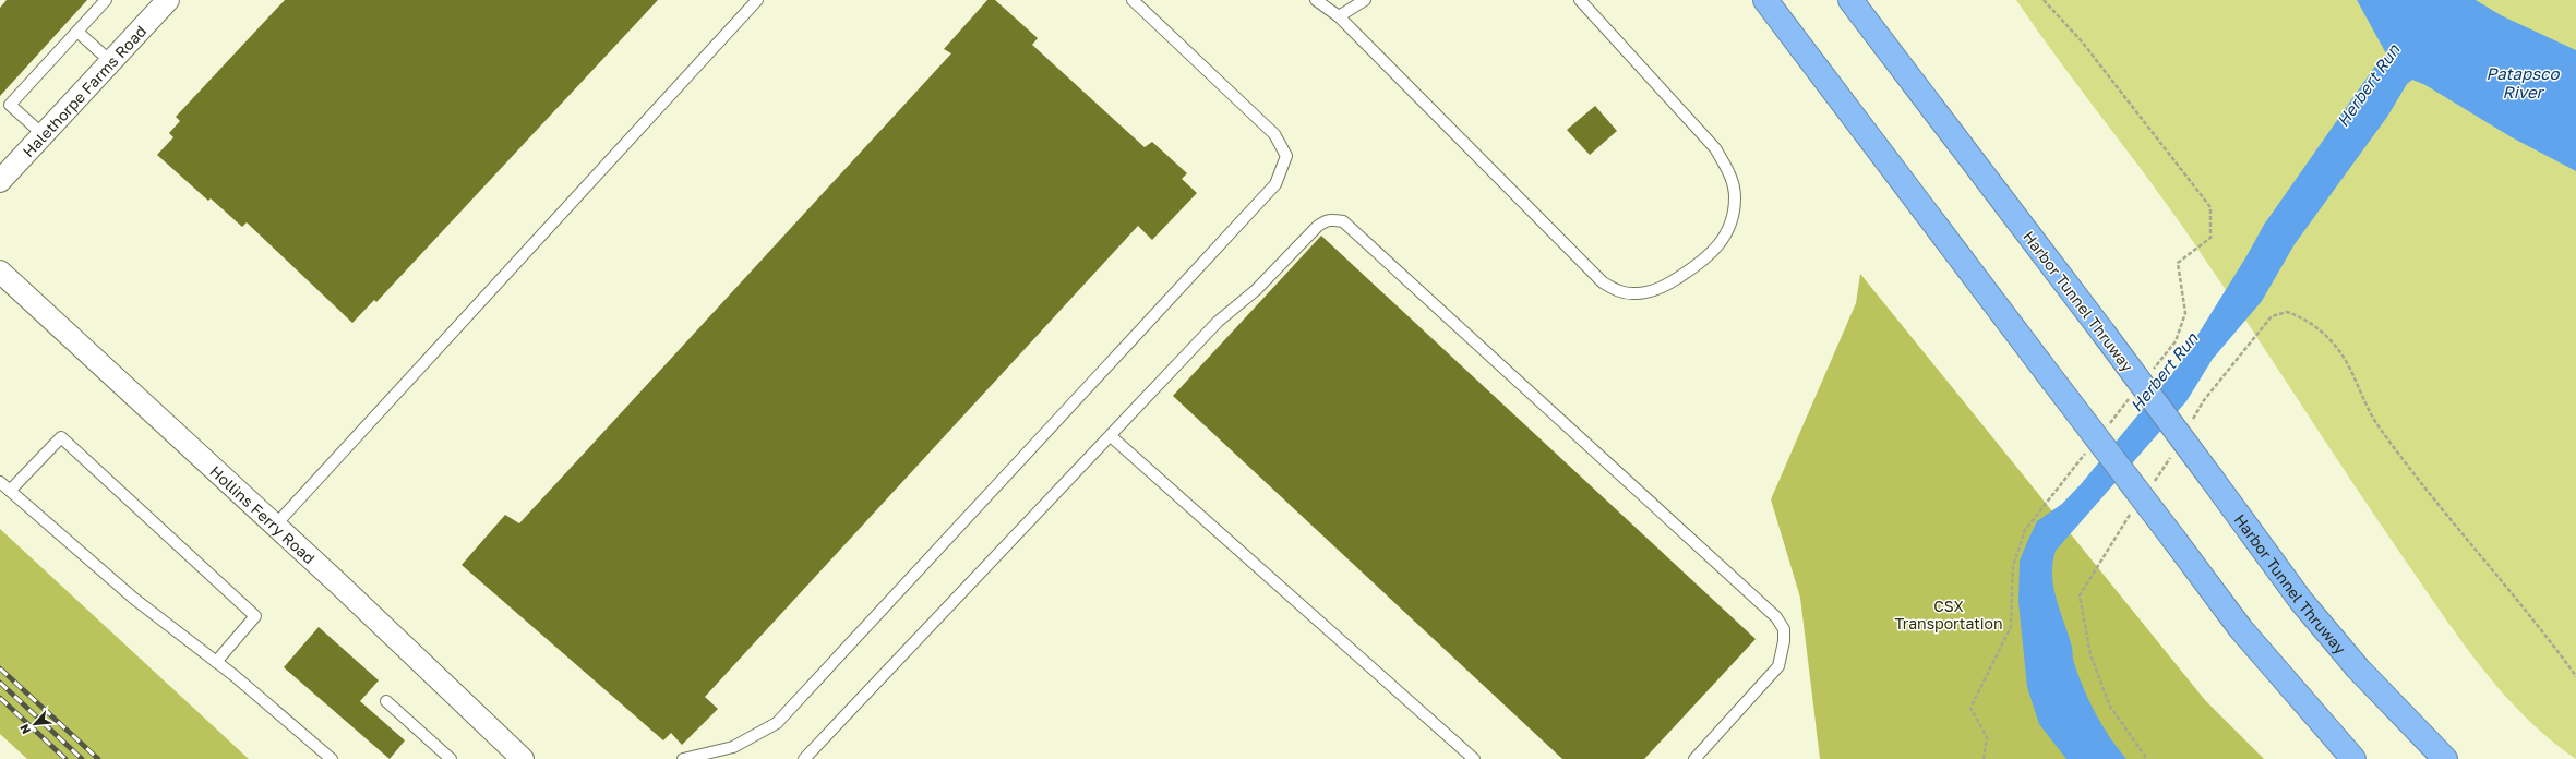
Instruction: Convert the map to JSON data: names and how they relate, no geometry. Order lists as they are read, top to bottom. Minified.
{"streets":{"highway":["Harbor Tunnel Thruway"],"street":["Halethorpe Farms Road","Hollins Ferry Road"]},"water":["Patapsco River","Herbert Run"],"parks":["CSX Transportation"],"north":"bottom left"}
